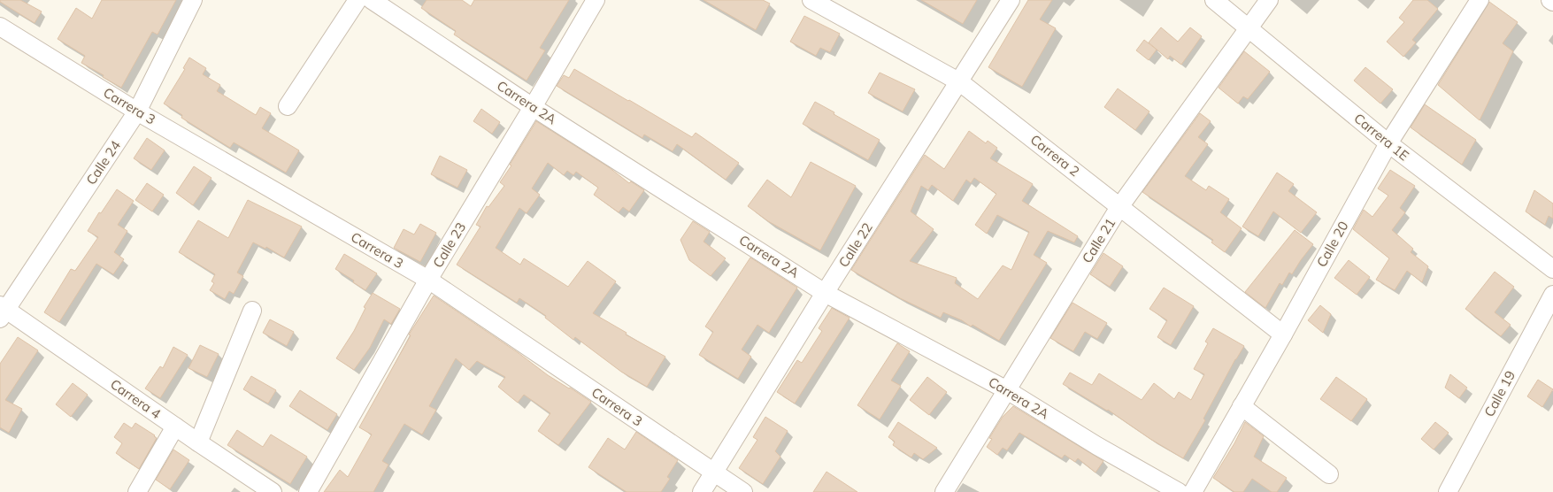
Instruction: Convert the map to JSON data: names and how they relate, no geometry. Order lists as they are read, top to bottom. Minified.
{"streets":{"street":["Carrera 2A","Carrera 3","Carrera 1E","Carrera 2","Calle 24","Calle 21","Calle 20","Calle 23","Calle 22","Calle 19","Carrera 4"]},"crossings":[["Carrera 2A","Calle 21"],["Carrera 2A","Calle 23"],["Carrera 2A","Calle 22"],["Carrera 3","Calle 24"],["Carrera 3","Calle 23"],["Carrera 3","Calle 22"],["Carrera 1E","Calle 21"],["Carrera 1E","Calle 20"],["Carrera 2","Calle 21"],["Carrera 2","Calle 20"],["Carrera 2","Calle 22"],["Calle 24","Carrera 4"]]}
